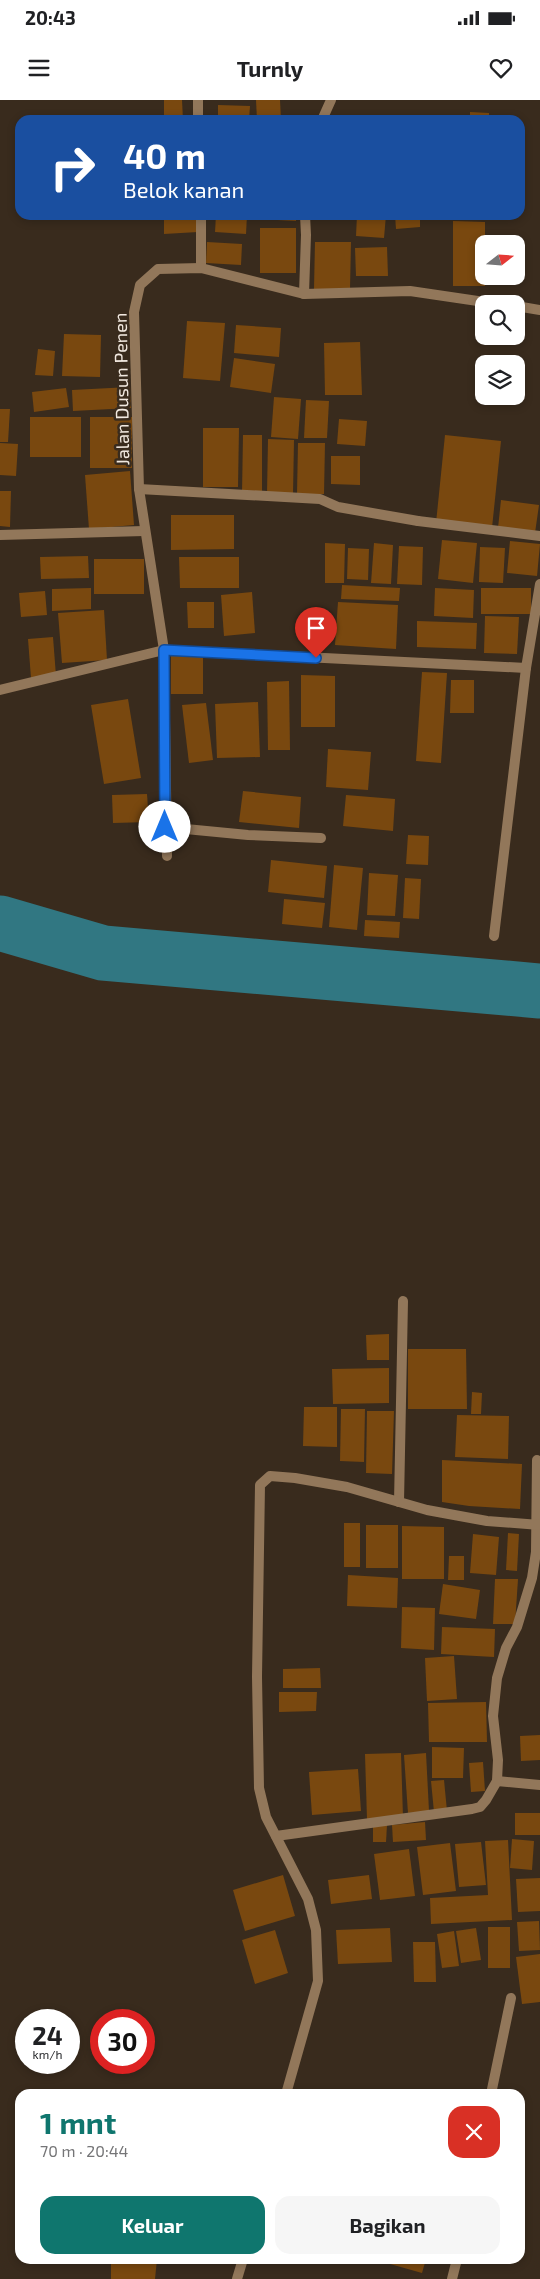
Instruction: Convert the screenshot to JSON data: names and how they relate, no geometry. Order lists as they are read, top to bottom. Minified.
{"streets":{"street":["Jalan Dusun Penen"]},"north":"right","page":{"status":"20:43","header":"Turnly","turn":["40 m","Belok kanan"],"speed":"24 km/h","limit":"30","heading":["1 mnt","70 m · 20:44"],"buttons":["Keluar","Bagikan"]}}
